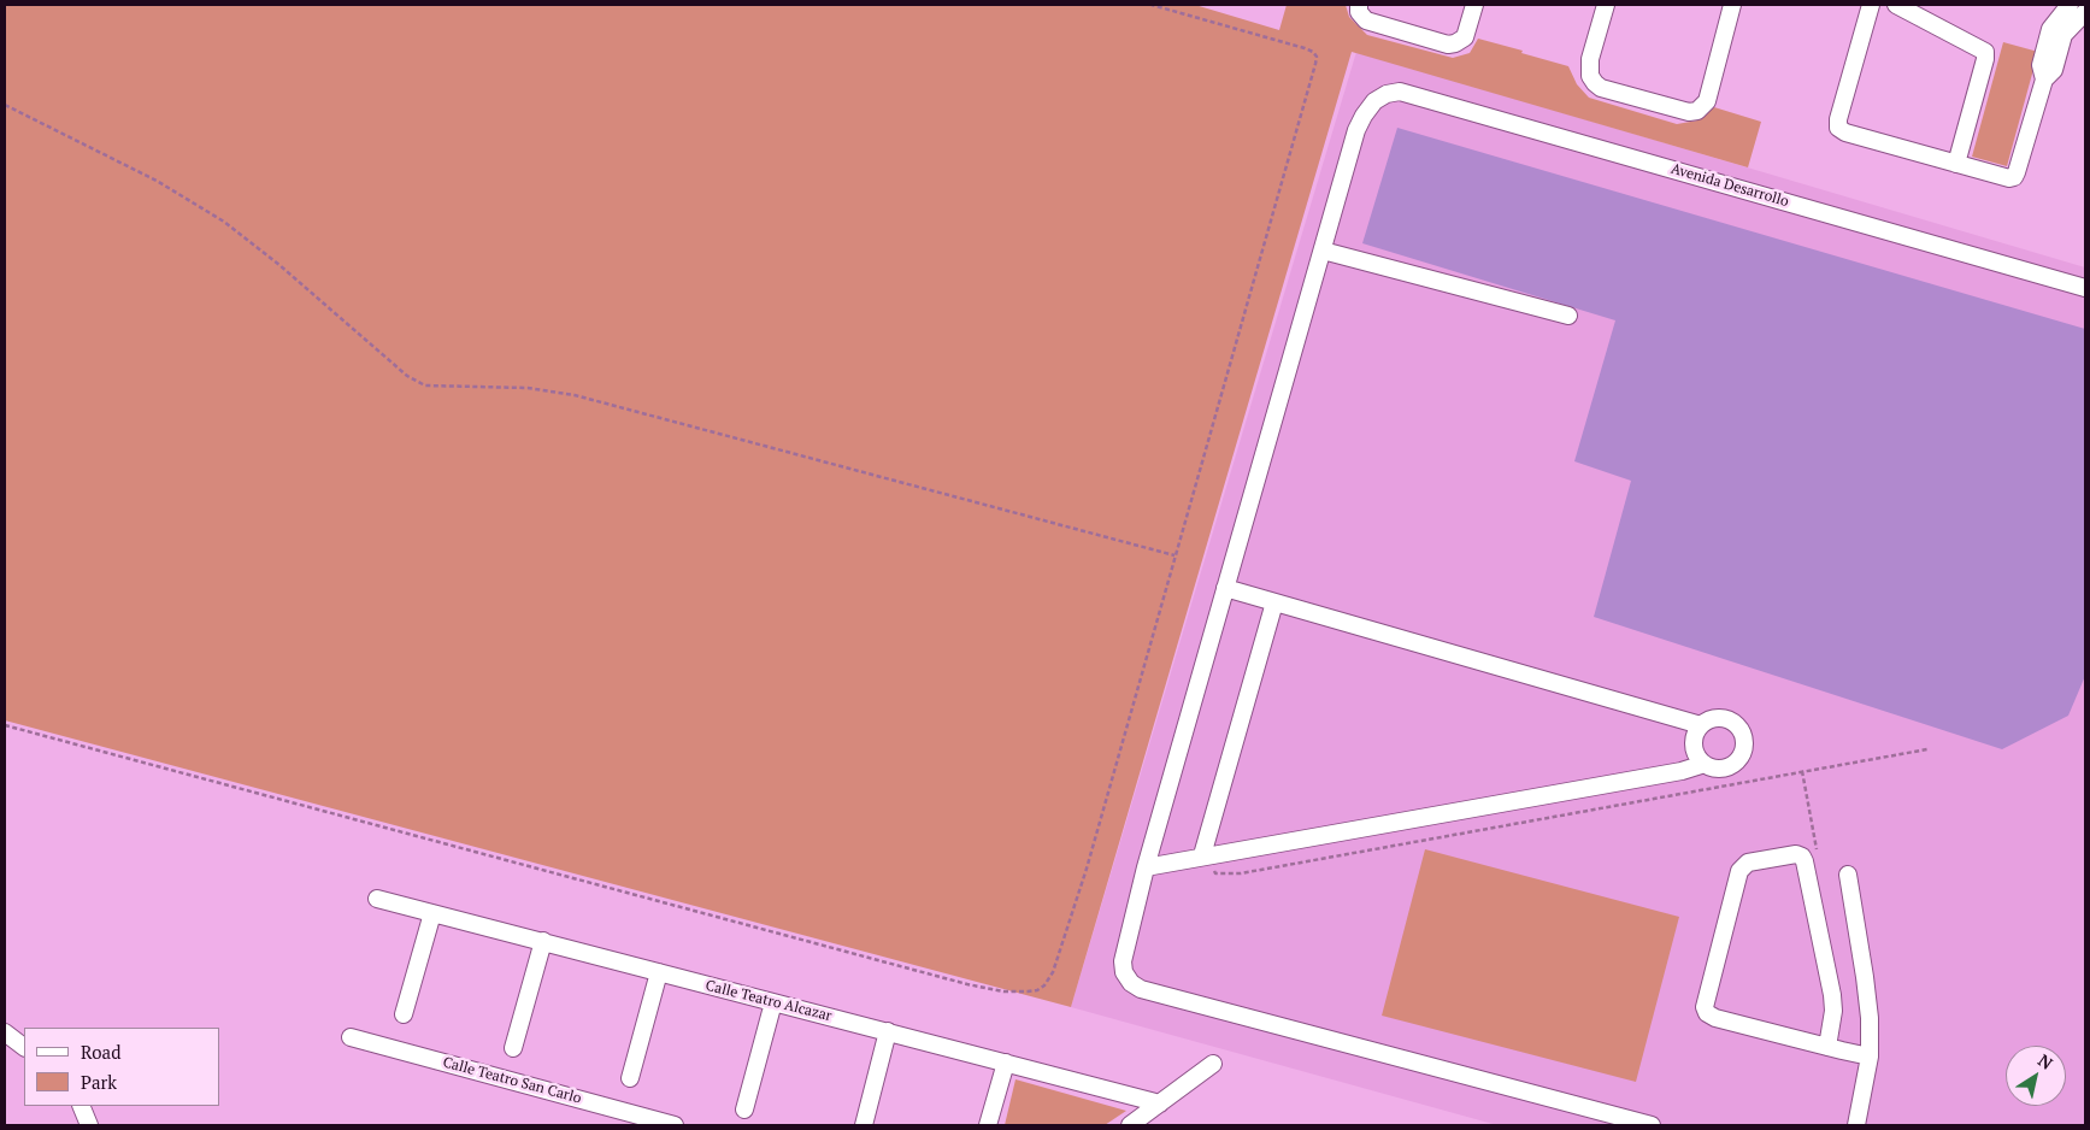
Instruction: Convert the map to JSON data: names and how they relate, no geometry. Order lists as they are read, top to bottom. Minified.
{"streets":{"street":["Avenida Desarrollo","Calle Teatro Alcazar","Calle Teatro San Carlo"]},"legend":["Road","Park"],"north":"top right"}
